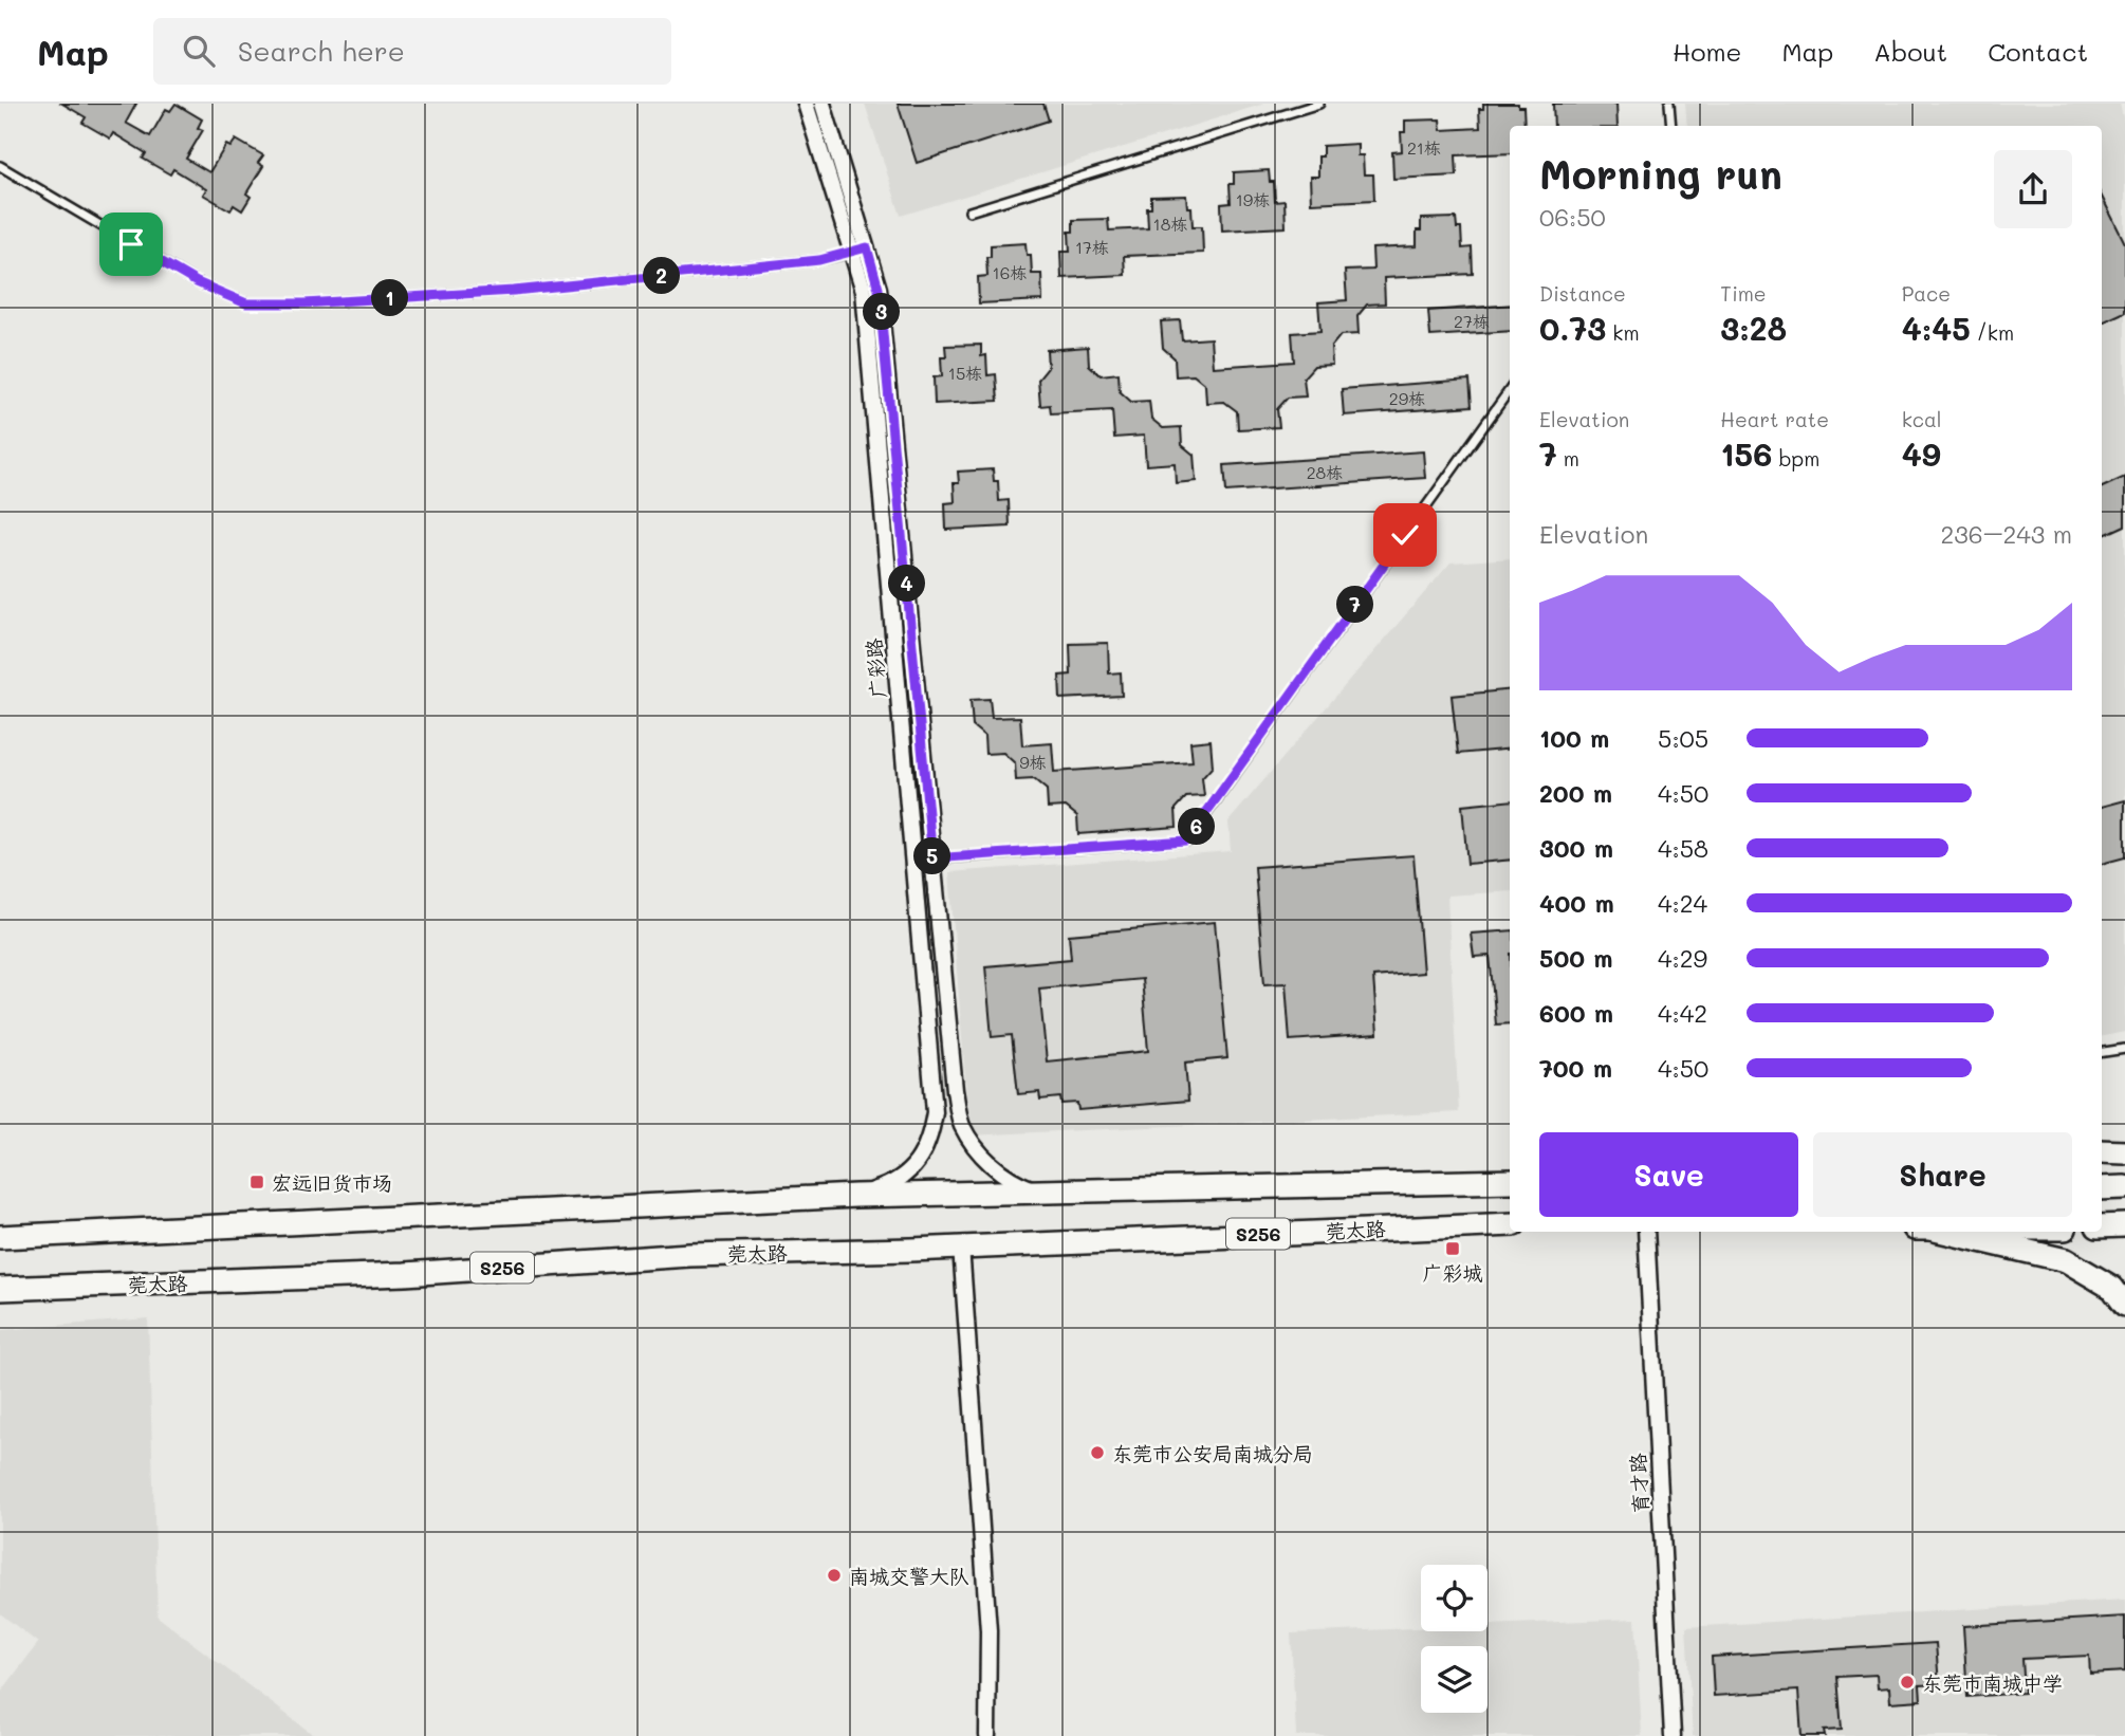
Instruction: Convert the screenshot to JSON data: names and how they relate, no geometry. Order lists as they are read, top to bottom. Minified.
{"streets":{"main road":["莞太路","S256"],"street":["广彩路","育才路"]},"places":{"transit":["宏远旧货市场","广彩城"],"other":["东莞市公安局南城分局","南城交警大队","东莞市南城中学"]},"house_numbers":["21栋","19栋","18栋","17栋","16栋","27栋","15栋","29栋","28栋","9栋"],"page":{"header":"Map","search":"Search here","nav":["Home","Map","About","Contact"],"heading":["Morning run","06:50"],"stats":[["Distance","0.73 km"],["Time","3:28"],["Pace","4:45 /km"],["Elevation","7 m"],["Heart rate","156 bpm"],["kcal","49"]],"pins":["2","1","3","4","7","6","5"],"chart":["Elevation","236–243 m"],"list":[{"name":"100 m","note":"5:05"},{"name":"200 m","note":"4:50"},{"name":"300 m","note":"4:58"},{"name":"400 m","note":"4:24"},{"name":"500 m","note":"4:29"},{"name":"600 m","note":"4:42"},{"name":"700 m","note":"4:50"}],"buttons":["Save","Share"]}}
